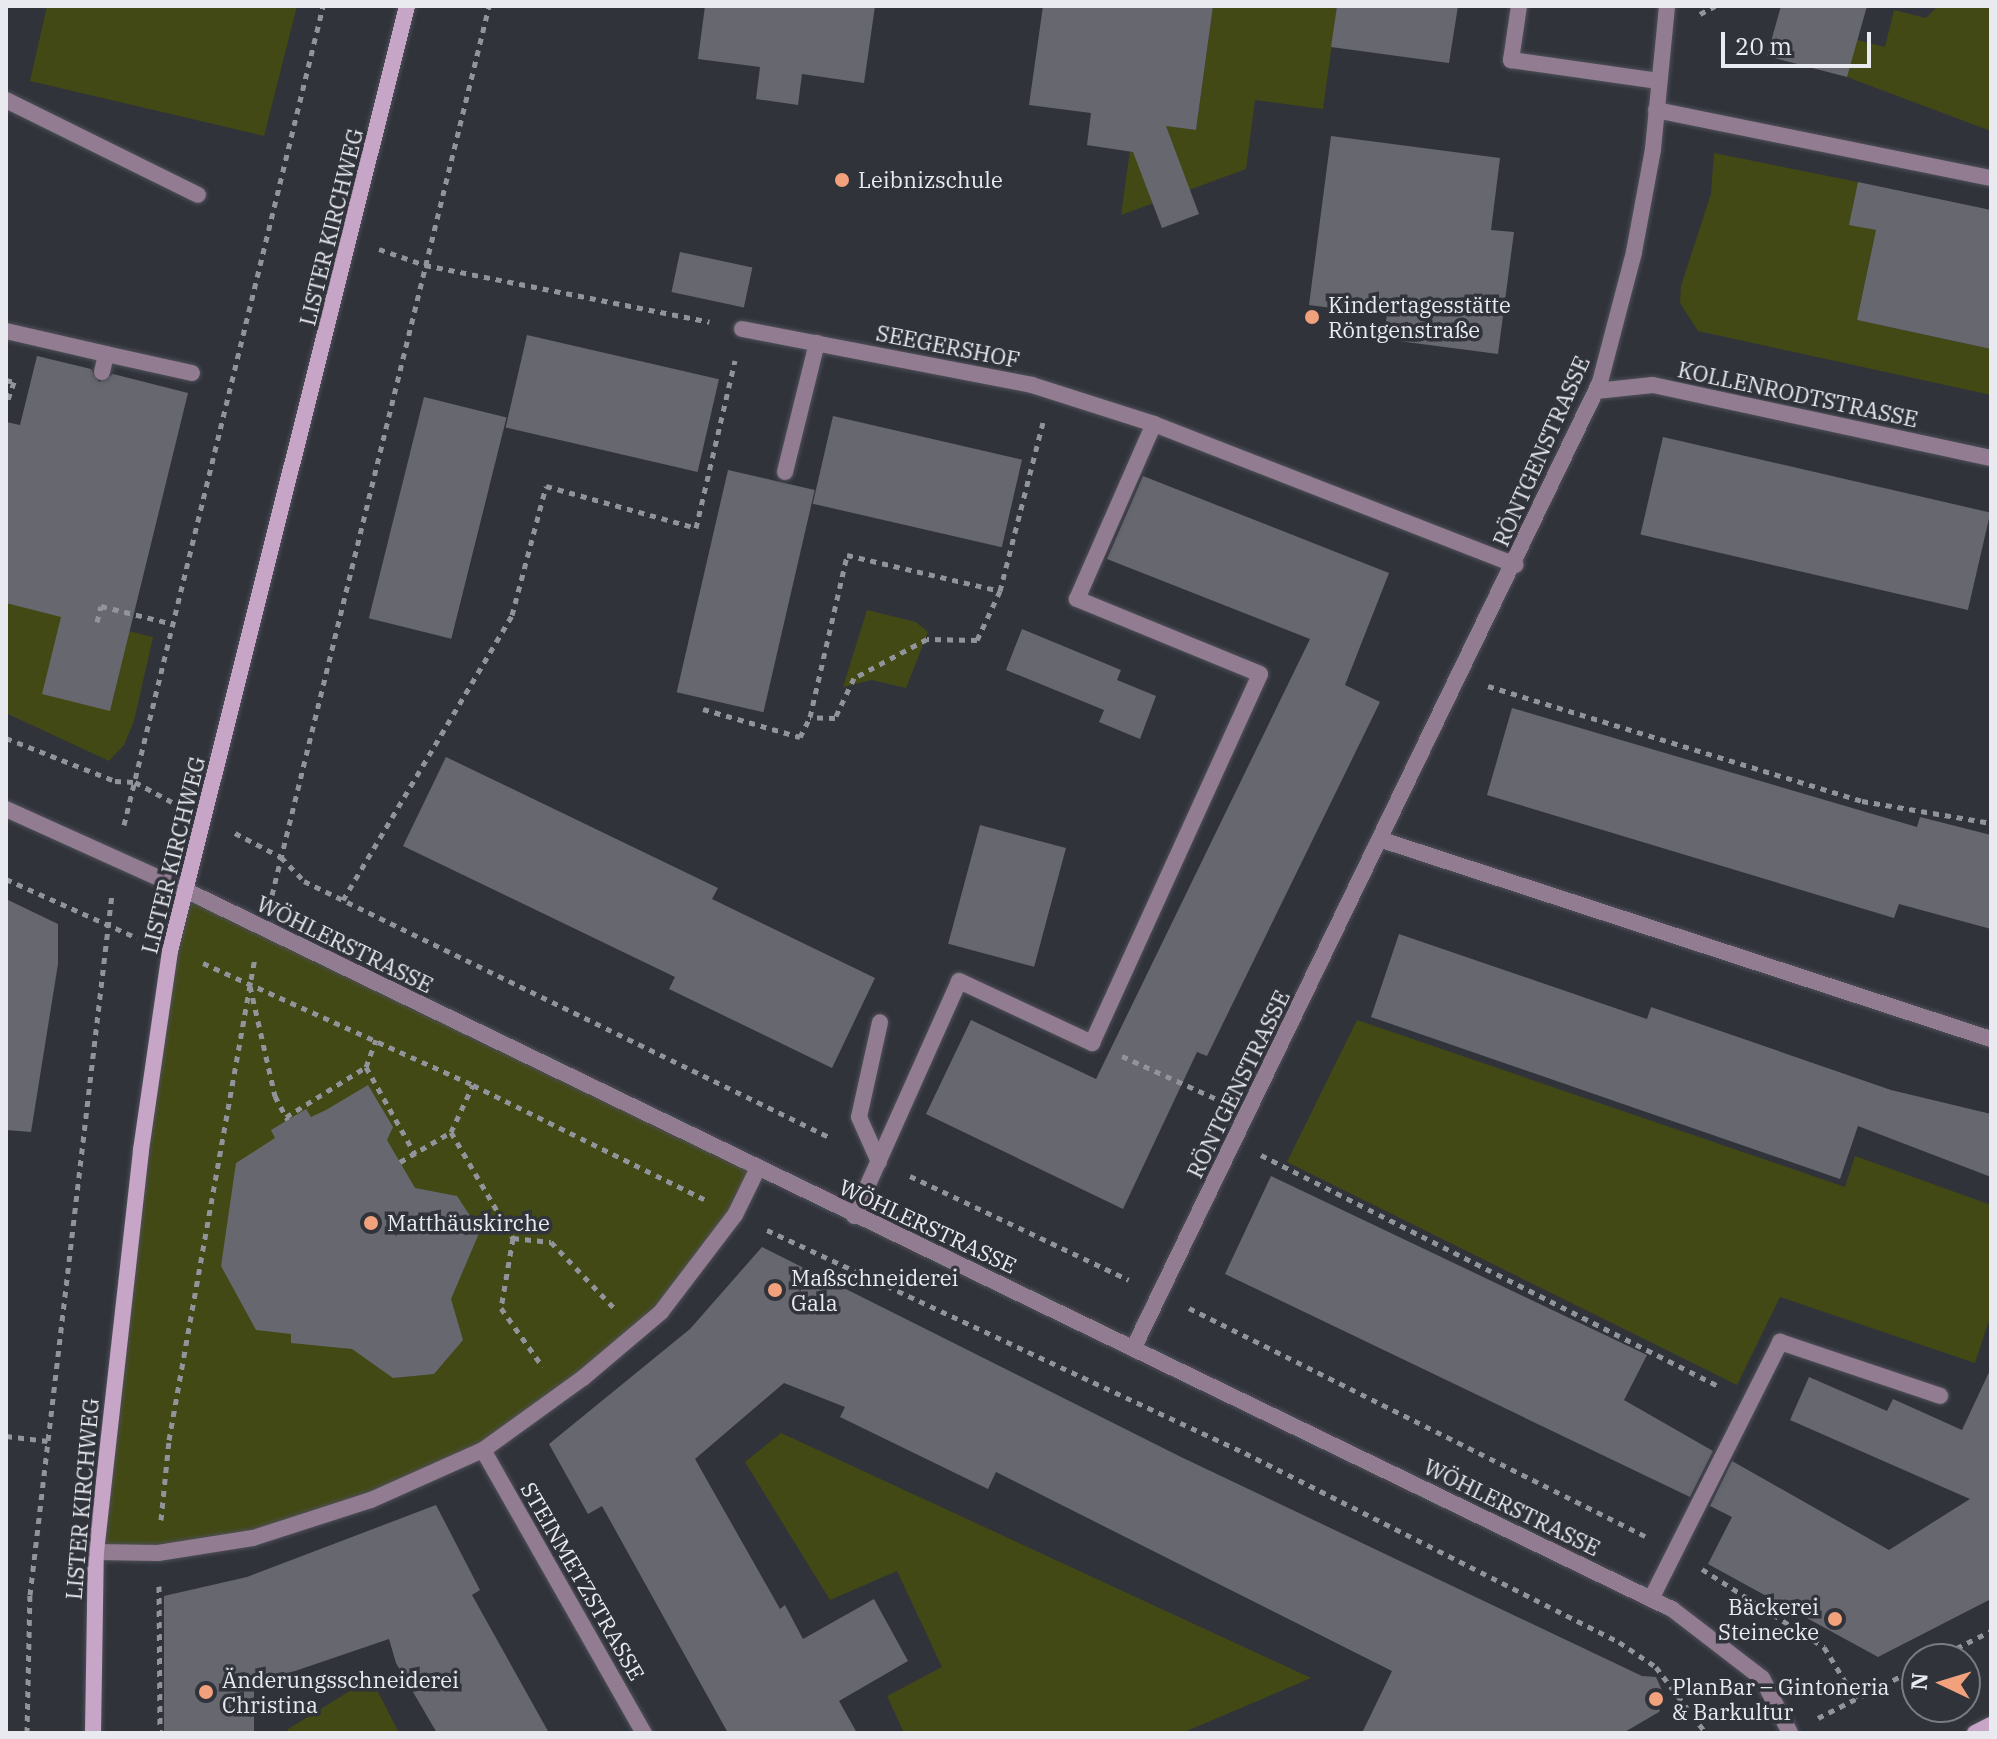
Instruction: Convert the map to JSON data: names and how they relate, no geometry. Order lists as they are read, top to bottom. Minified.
{"streets":{"street":["LISTER KIRCHWEG","SEEGERSHOF","KOLLENRODTSTRASSE","RÖNTGENSTRASSE","WÖHLERSTRASSE","STEINMETZSTRASSE"]},"crossings":[["LISTER KIRCHWEG","WÖHLERSTRASSE"],["SEEGERSHOF","RÖNTGENSTRASSE"],["KOLLENRODTSTRASSE","RÖNTGENSTRASSE"],["RÖNTGENSTRASSE","WÖHLERSTRASSE"]],"places":["Leibnizschule","Kindertagesstätte Röntgenstraße","Matthäuskirche","Maßschneiderei Gala","Bäckerei Steinecke","Änderungsschneiderei Christina","PlanBar – Gintoneria & Barkultur"],"scale_bar":"20 m","north":"left"}
